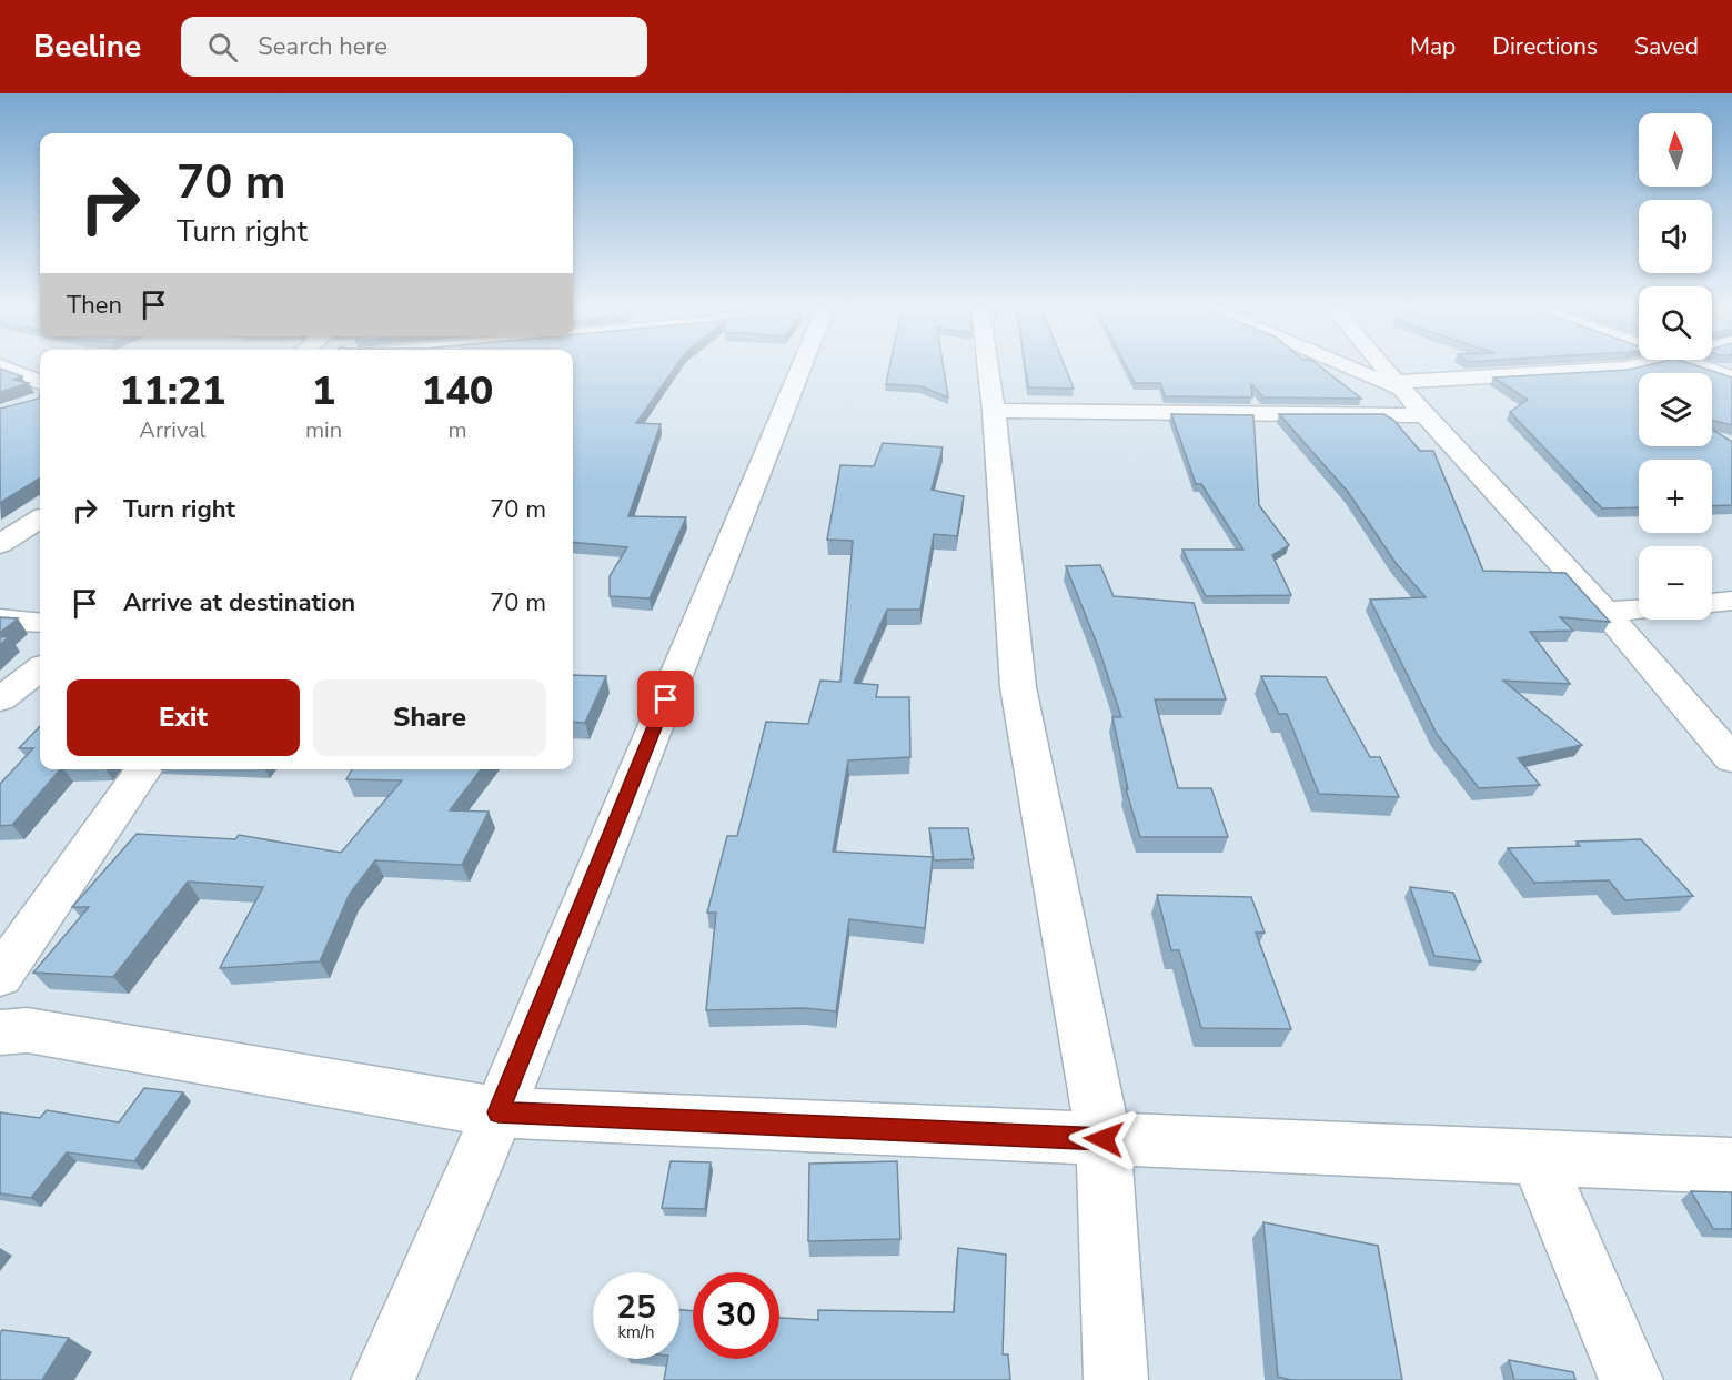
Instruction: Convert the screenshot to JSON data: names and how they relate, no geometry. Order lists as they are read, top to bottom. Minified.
{"north":"top","page":{"header":"Beeline","search":"Search here","nav":["Map","Directions","Saved"],"map_buttons":["+","−"],"turn":["70 m","Turn right"],"then":"Then","eta":["11:21","Arrival","1","min","140","m"],"list":[{"name":"Turn right","value":"70 m"},{"name":"Arrive at destination","value":"70 m"}],"buttons":["Exit","Share"],"speed":"25 km/h","limit":"30"}}
